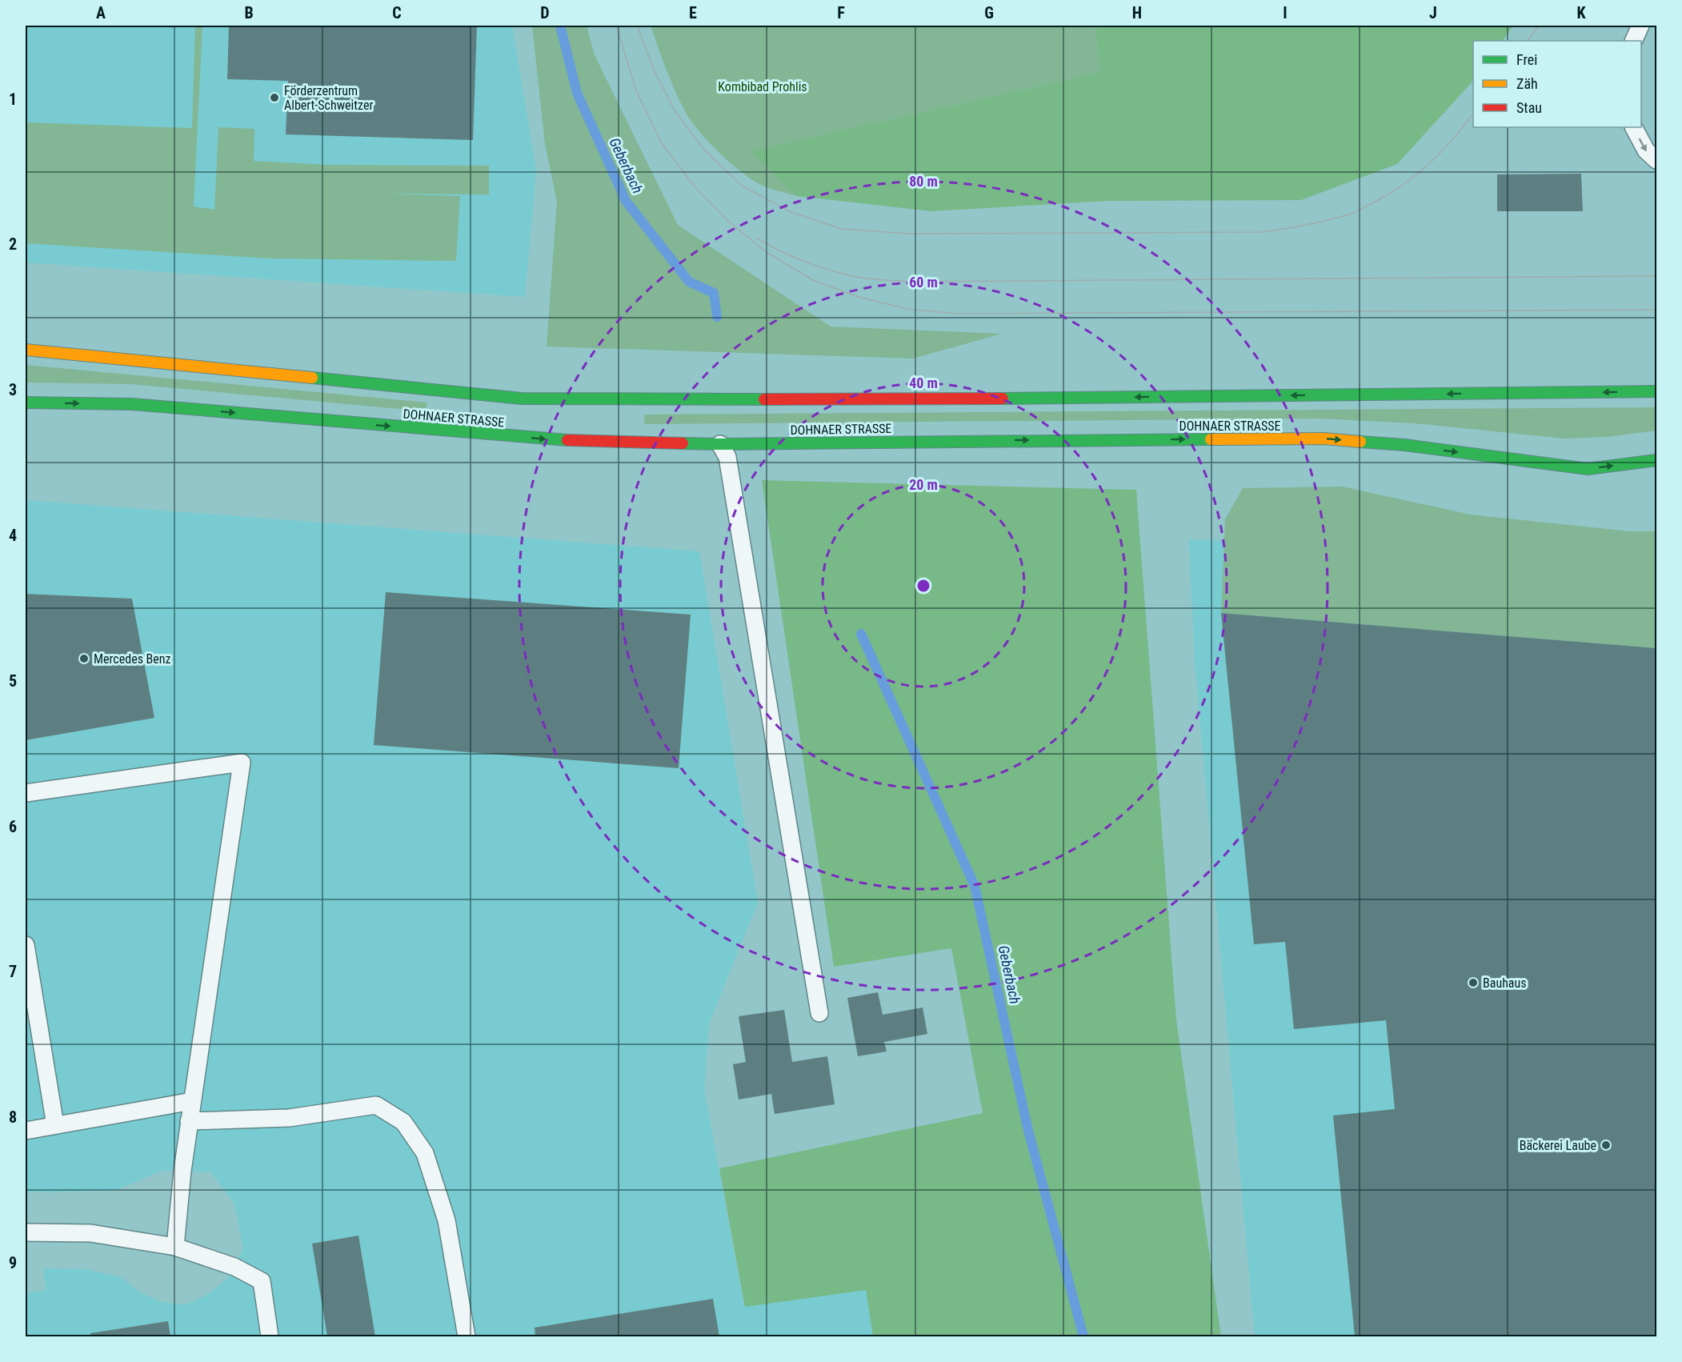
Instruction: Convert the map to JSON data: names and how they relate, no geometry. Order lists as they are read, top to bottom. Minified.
{"streets":{"main road":["DOHNAER STRASSE"]},"water":["Geberbach"],"parks":["Kombibad Prohlis"],"places":["Förderzentrum Albert-Schweitzer","Mercedes Benz","Bauhaus","Bäckerei Laube"],"legend":["Frei","Zäh","Stau"],"grid":{"columns":["A","B","C","D","E","F","G","H","I","J","K"],"rows":["1","2","3","4","5","6","7","8","9"]},"rings":["80 m","60 m","40 m","20 m"]}
